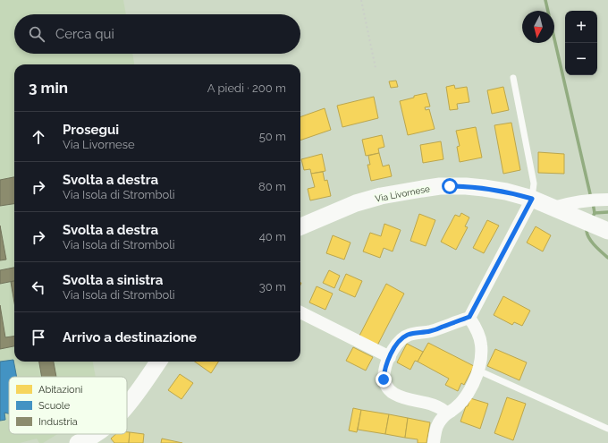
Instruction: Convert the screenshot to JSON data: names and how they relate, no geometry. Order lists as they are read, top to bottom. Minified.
{"streets":{"street":["Via Livornese"]},"legend":["Abitazioni","Scuole","Industria"],"north":"bottom","page":{"map_buttons":["+","−"],"search":"Cerca qui","heading":["3 min","A piedi · 200 m"],"list":[["Prosegui","Via Livornese","50 m"],["Svolta a destra","Via Isola di Stromboli","80 m"],["Svolta a destra","Via Isola di Stromboli","40 m"],["Svolta a sinistra","Via Isola di Stromboli","30 m"],"Arrivo a destinazione"]}}
